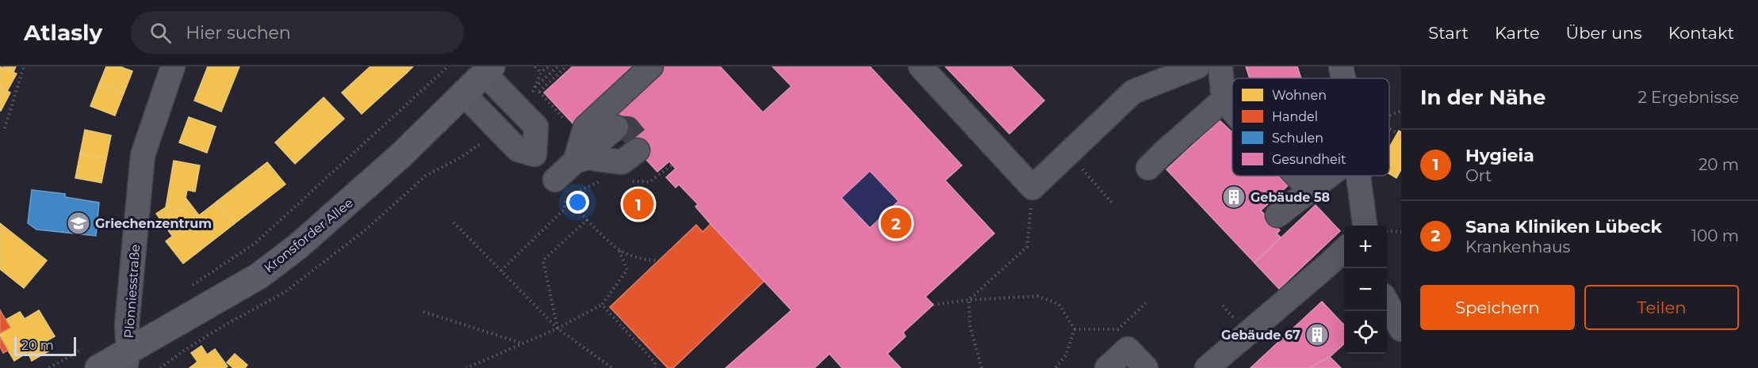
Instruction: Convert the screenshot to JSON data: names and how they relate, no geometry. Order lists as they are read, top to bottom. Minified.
{"streets":{"main road":["Kronsforder Allee"],"street":["Plönniesstraße"]},"crossings":[["Kronsforder Allee","Plönniesstraße"]],"places":{"building":["Gebäude 58","Gebäude 67"],"school or university":["Griechenzentrum"]},"legend":["Wohnen","Handel","Schulen","Gesundheit"],"scale_bar":"20 m","page":{"header":"Atlasly","search":"Hier suchen","nav":["Start","Karte","Über uns","Kontakt"],"heading":["In der Nähe","2 Ergebnisse"],"list":[{"mark":"1","name":"Hygieia","note":"Ort","value":"20 m"},{"mark":"2","name":"Sana Kliniken Lübeck","note":"Krankenhaus","value":"100 m"}],"pins":["1","2"],"map_buttons":["+","−"],"buttons":["Speichern","Teilen"],"scale":"20 m"}}
